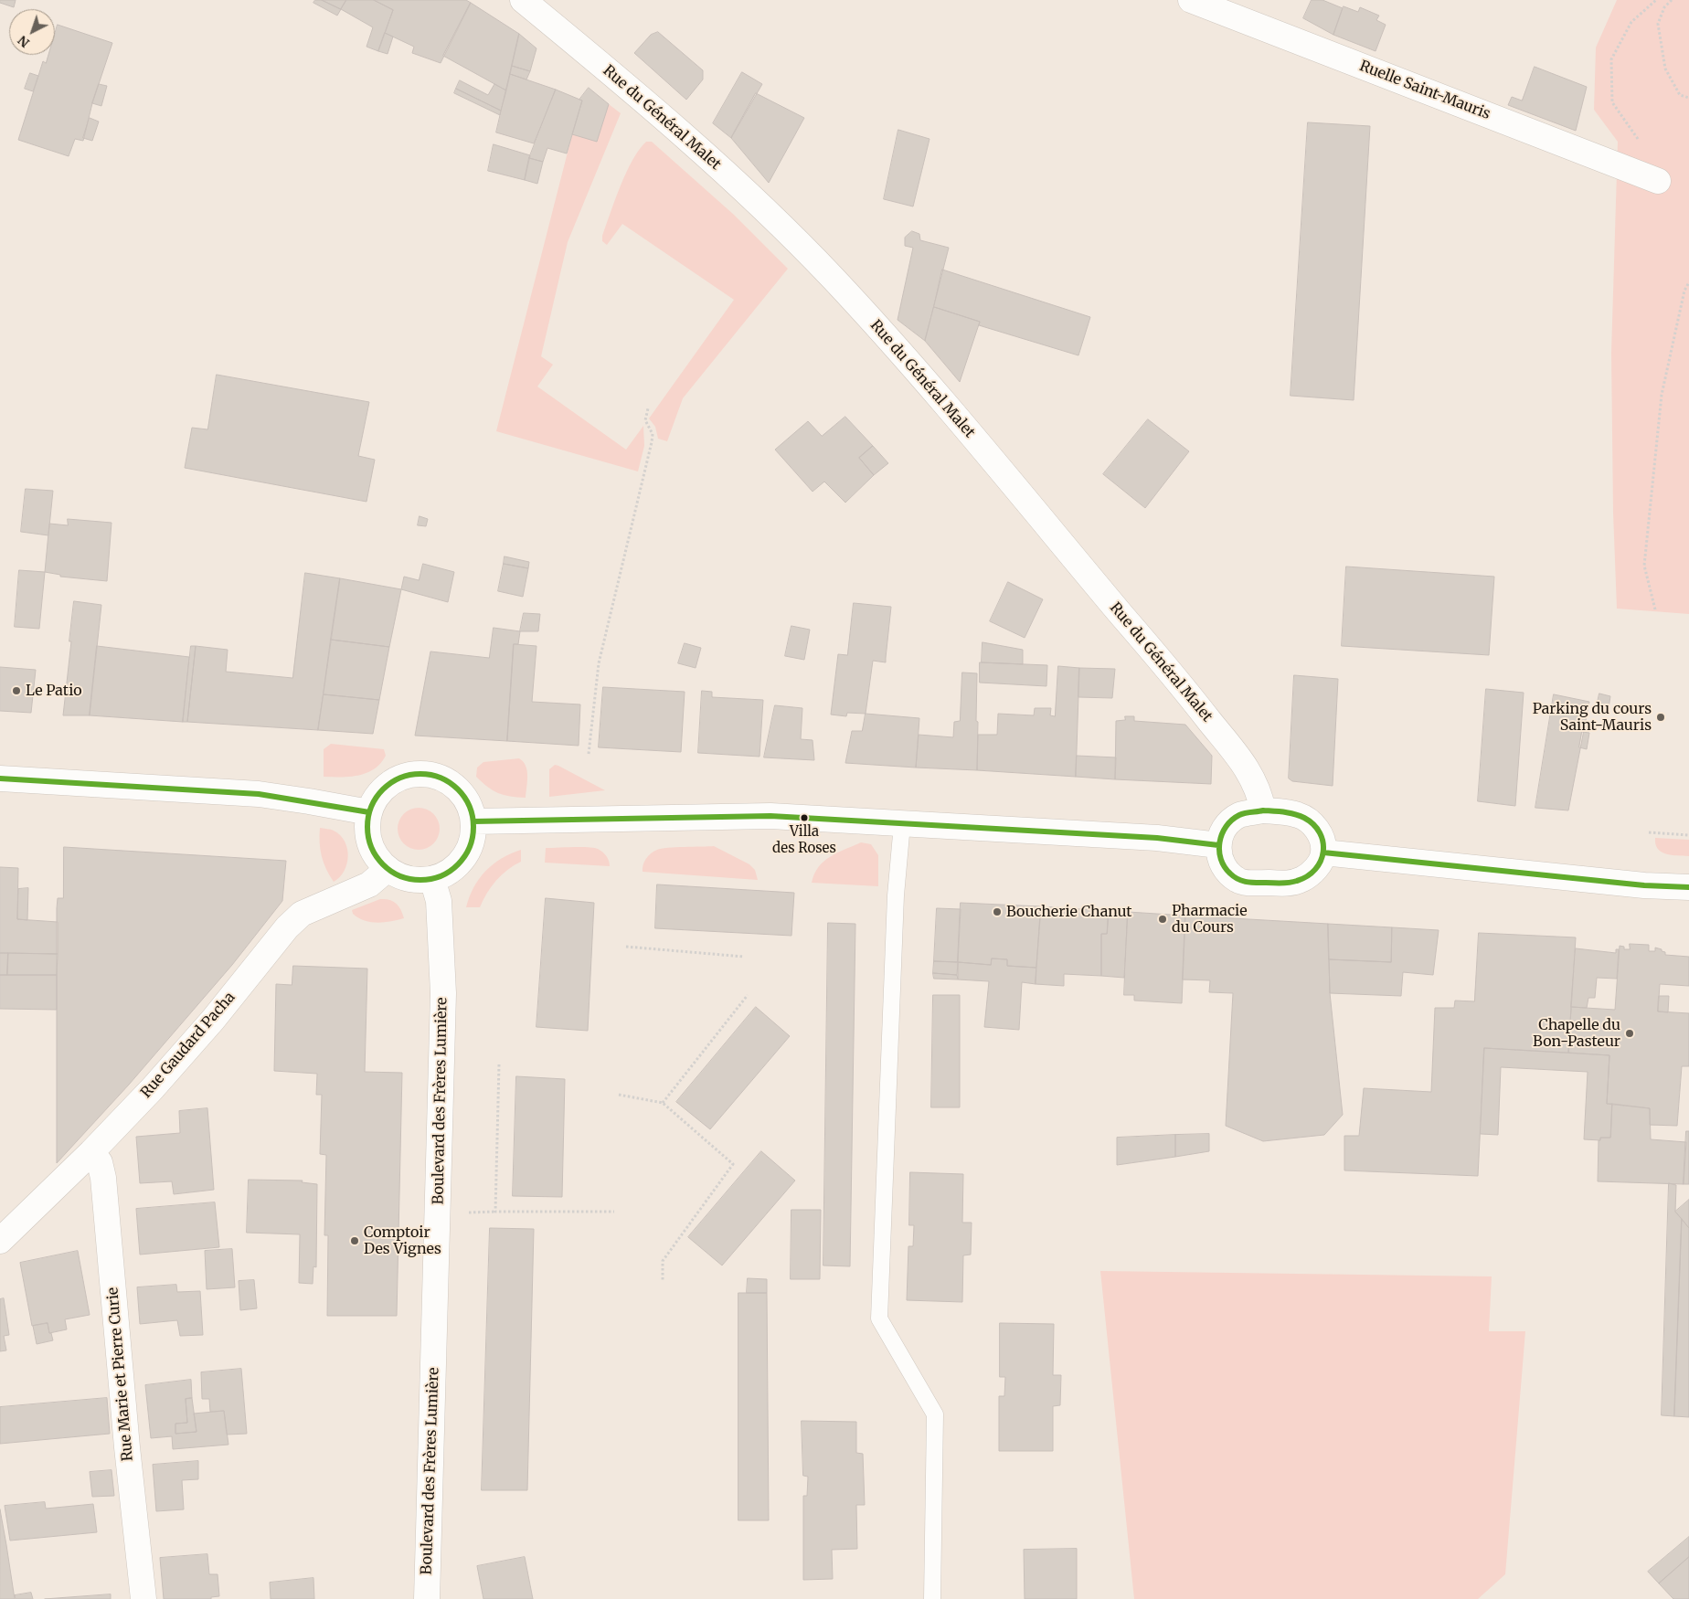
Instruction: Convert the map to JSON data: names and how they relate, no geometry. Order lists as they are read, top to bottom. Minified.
{"streets":{"main road":["Ruelle Saint-Mauris","Rue du Général Malet","Rue Gaudard Pacha","Boulevard des Frères Lumière","Rue Marie et Pierre Curie"]},"crossings":[["Rue Gaudard Pacha","Boulevard des Frères Lumière"],["Rue Gaudard Pacha","Rue Marie et Pierre Curie"]],"places":["Le Patio","Parking du cours Saint-Mauris","Villa des Roses","Boucherie Chanut","Pharmacie du Cours","Chapelle du Bon-Pasteur","Comptoir Des Vignes"],"north":"bottom left"}
